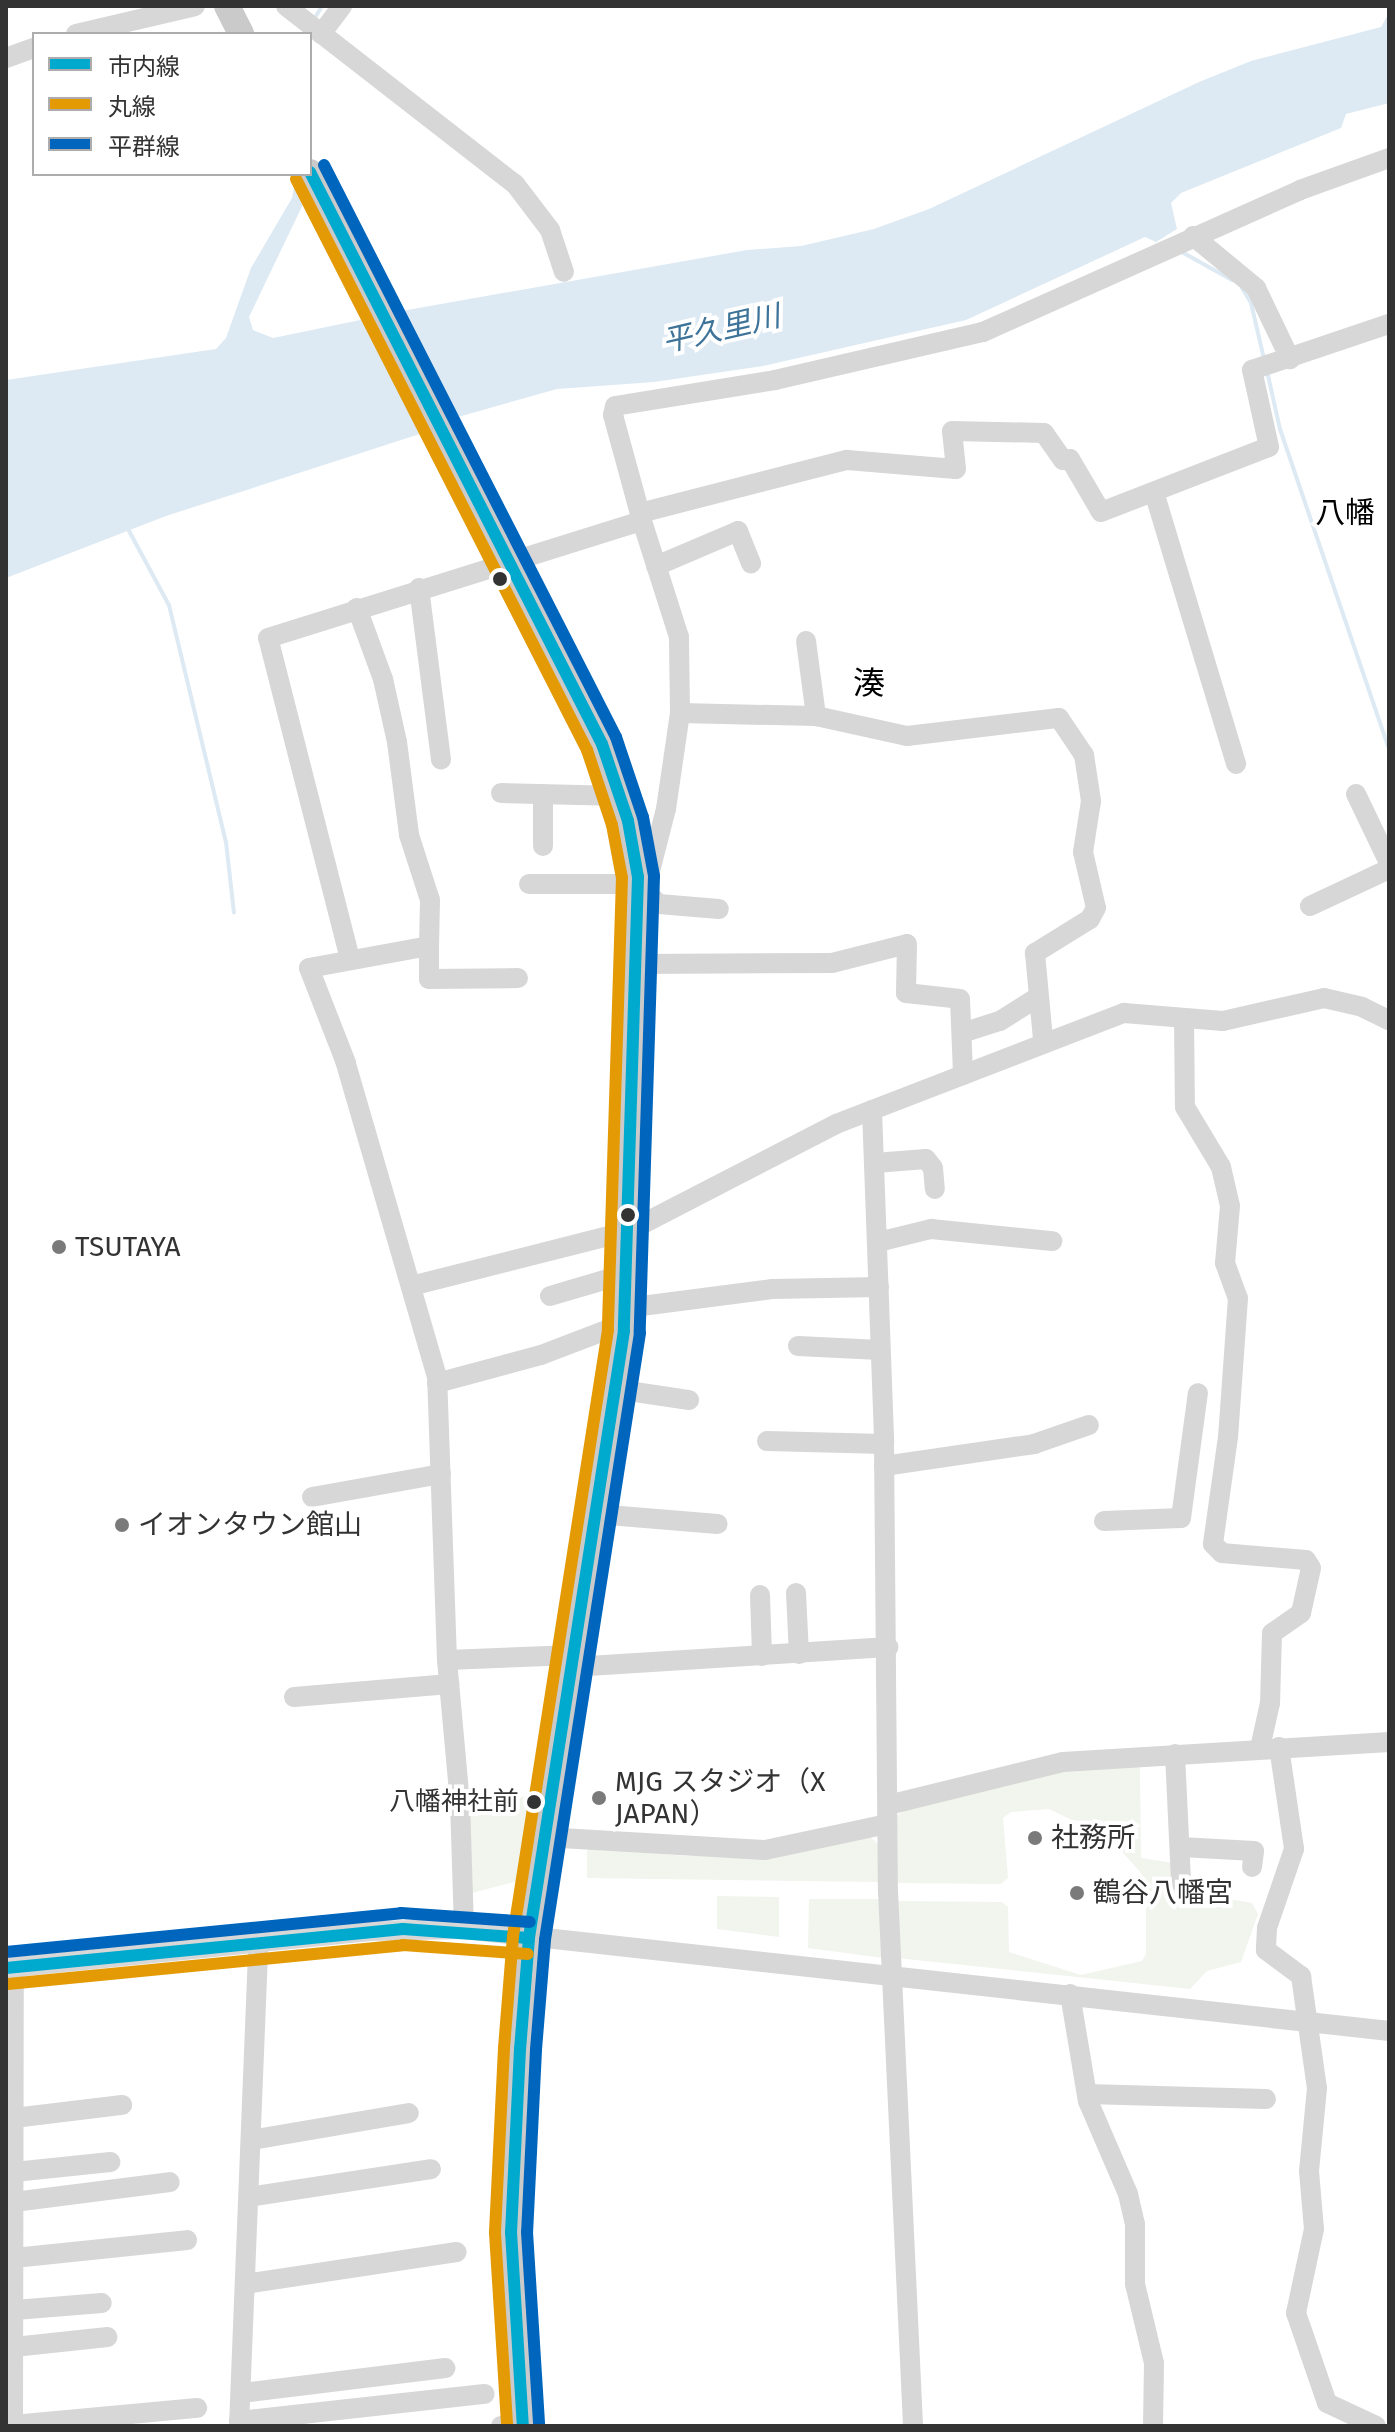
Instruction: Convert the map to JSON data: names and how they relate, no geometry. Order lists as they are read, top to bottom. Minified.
{"districts":["八幡","湊"],"water":["平久里川"],"places":["TSUTAYA","イオンタウン館山","MJG スタジオ（X JAPAN）","八幡神社前","社務所","鶴谷八幡宮"],"lines":["transit line 平群線","transit line 市内線","transit line 丸線"],"legend":["市内線","丸線","平群線"]}
